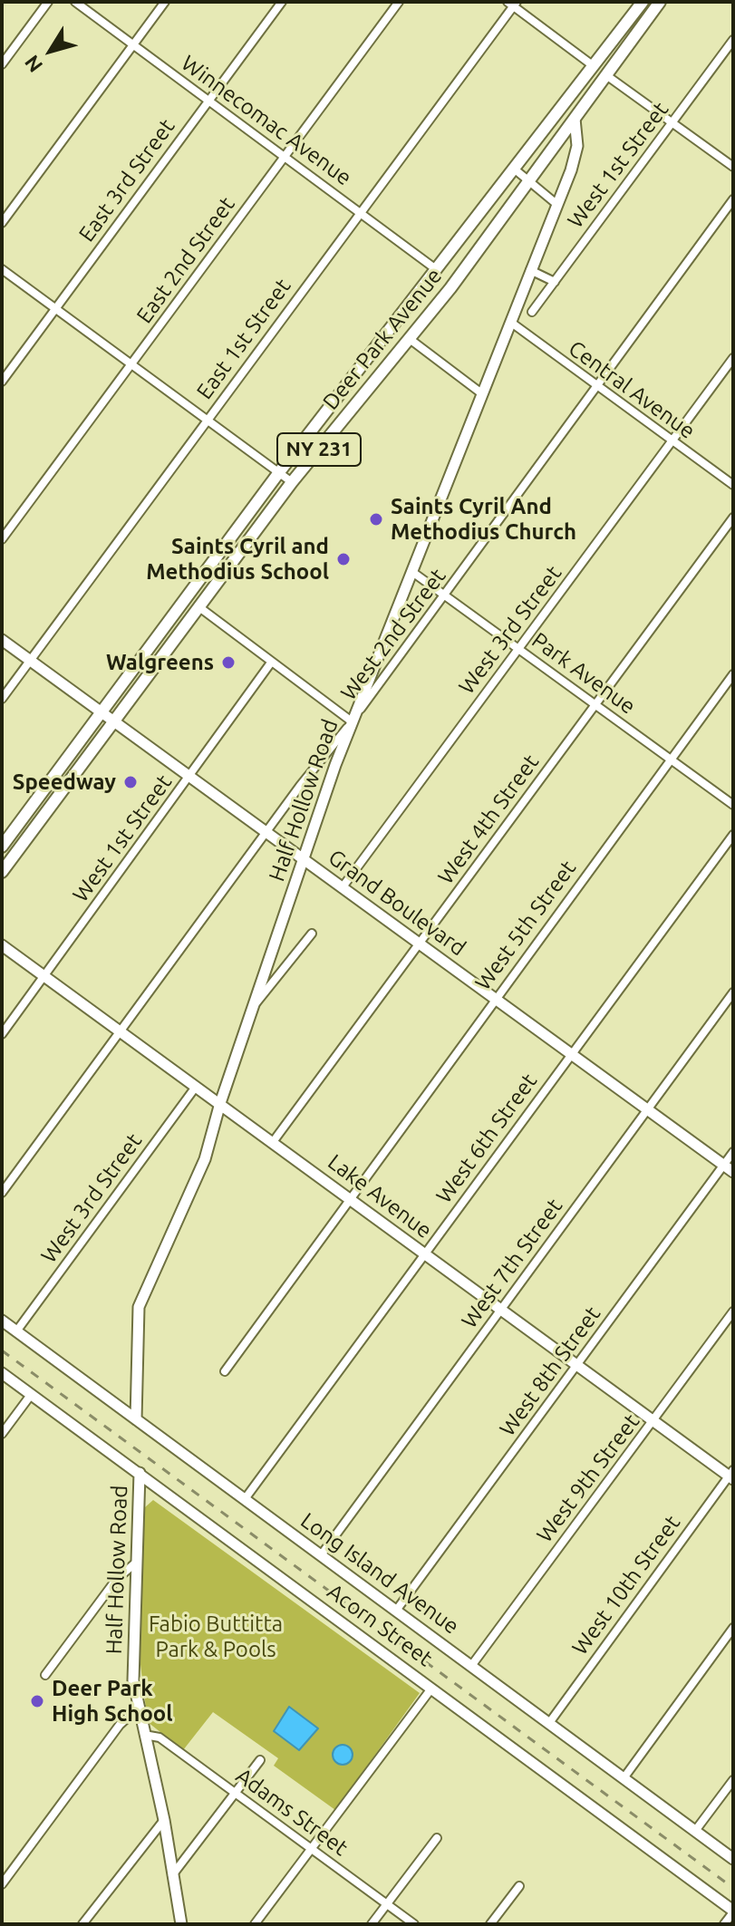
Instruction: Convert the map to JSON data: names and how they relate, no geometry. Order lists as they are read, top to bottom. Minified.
{"streets":{"main road":["Deer Park Avenue","NY 231"],"street":["Winnecomac Avenue","West 1st Street","East 3rd Street","East 2nd Street","East 1st Street","Central Avenue","West 3rd Street","West 2nd Street","Park Avenue","Half Hollow Road","West 4th Street","Grand Boulevard","West 5th Street","West 6th Street","Lake Avenue","West 7th Street","West 8th Street","West 9th Street","Long Island Avenue","West 10th Street","Acorn Street","Adams Street"]},"crossings":[["Winnecomac Avenue","East 3rd Street"],["Winnecomac Avenue","East 2nd Street"],["Winnecomac Avenue","East 1st Street"],["Winnecomac Avenue","Deer Park Avenue"],["West 1st Street","Grand Boulevard"],["West 1st Street","Lake Avenue"],["East 1st Street","Grand Boulevard"],["Deer Park Avenue","Half Hollow Road"],["Deer Park Avenue","Grand Boulevard"],["Central Avenue","West 3rd Street"],["Central Avenue","West 2nd Street"],["Central Avenue","Half Hollow Road"],["West 3rd Street","Park Avenue"],["West 3rd Street","Grand Boulevard"],["West 3rd Street","Lake Avenue"],["West 3rd Street","Long Island Avenue"],["West 2nd Street","Park Avenue"],["West 2nd Street","Half Hollow Road"],["West 2nd Street","Grand Boulevard"],["West 2nd Street","Lake Avenue"],["Park Avenue","Half Hollow Road"],["Park Avenue","West 4th Street"],["Park Avenue","West 5th Street"],["Half Hollow Road","Grand Boulevard"],["Half Hollow Road","Lake Avenue"],["Half Hollow Road","Long Island Avenue"],["Half Hollow Road","Acorn Street"],["Half Hollow Road","Adams Street"],["West 4th Street","Grand Boulevard"],["West 4th Street","Lake Avenue"],["Grand Boulevard","West 5th Street"],["Grand Boulevard","West 6th Street"],["Grand Boulevard","West 7th Street"],["Grand Boulevard","West 8th Street"],["West 5th Street","Lake Avenue"],["West 6th Street","Lake Avenue"],["West 6th Street","Long Island Avenue"],["Lake Avenue","West 7th Street"],["Lake Avenue","West 8th Street"],["Lake Avenue","West 9th Street"],["Lake Avenue","West 10th Street"],["West 7th Street","Long Island Avenue"],["West 8th Street","Long Island Avenue"],["West 9th Street","Long Island Avenue"],["Long Island Avenue","West 10th Street"]],"parks":["Fabio Buttitta Park & Pools"],"places":["Saints Cyril And Methodius Church","Saints Cyril and Methodius School","Walgreens","Speedway","Deer Park High School"],"north":"bottom left"}
